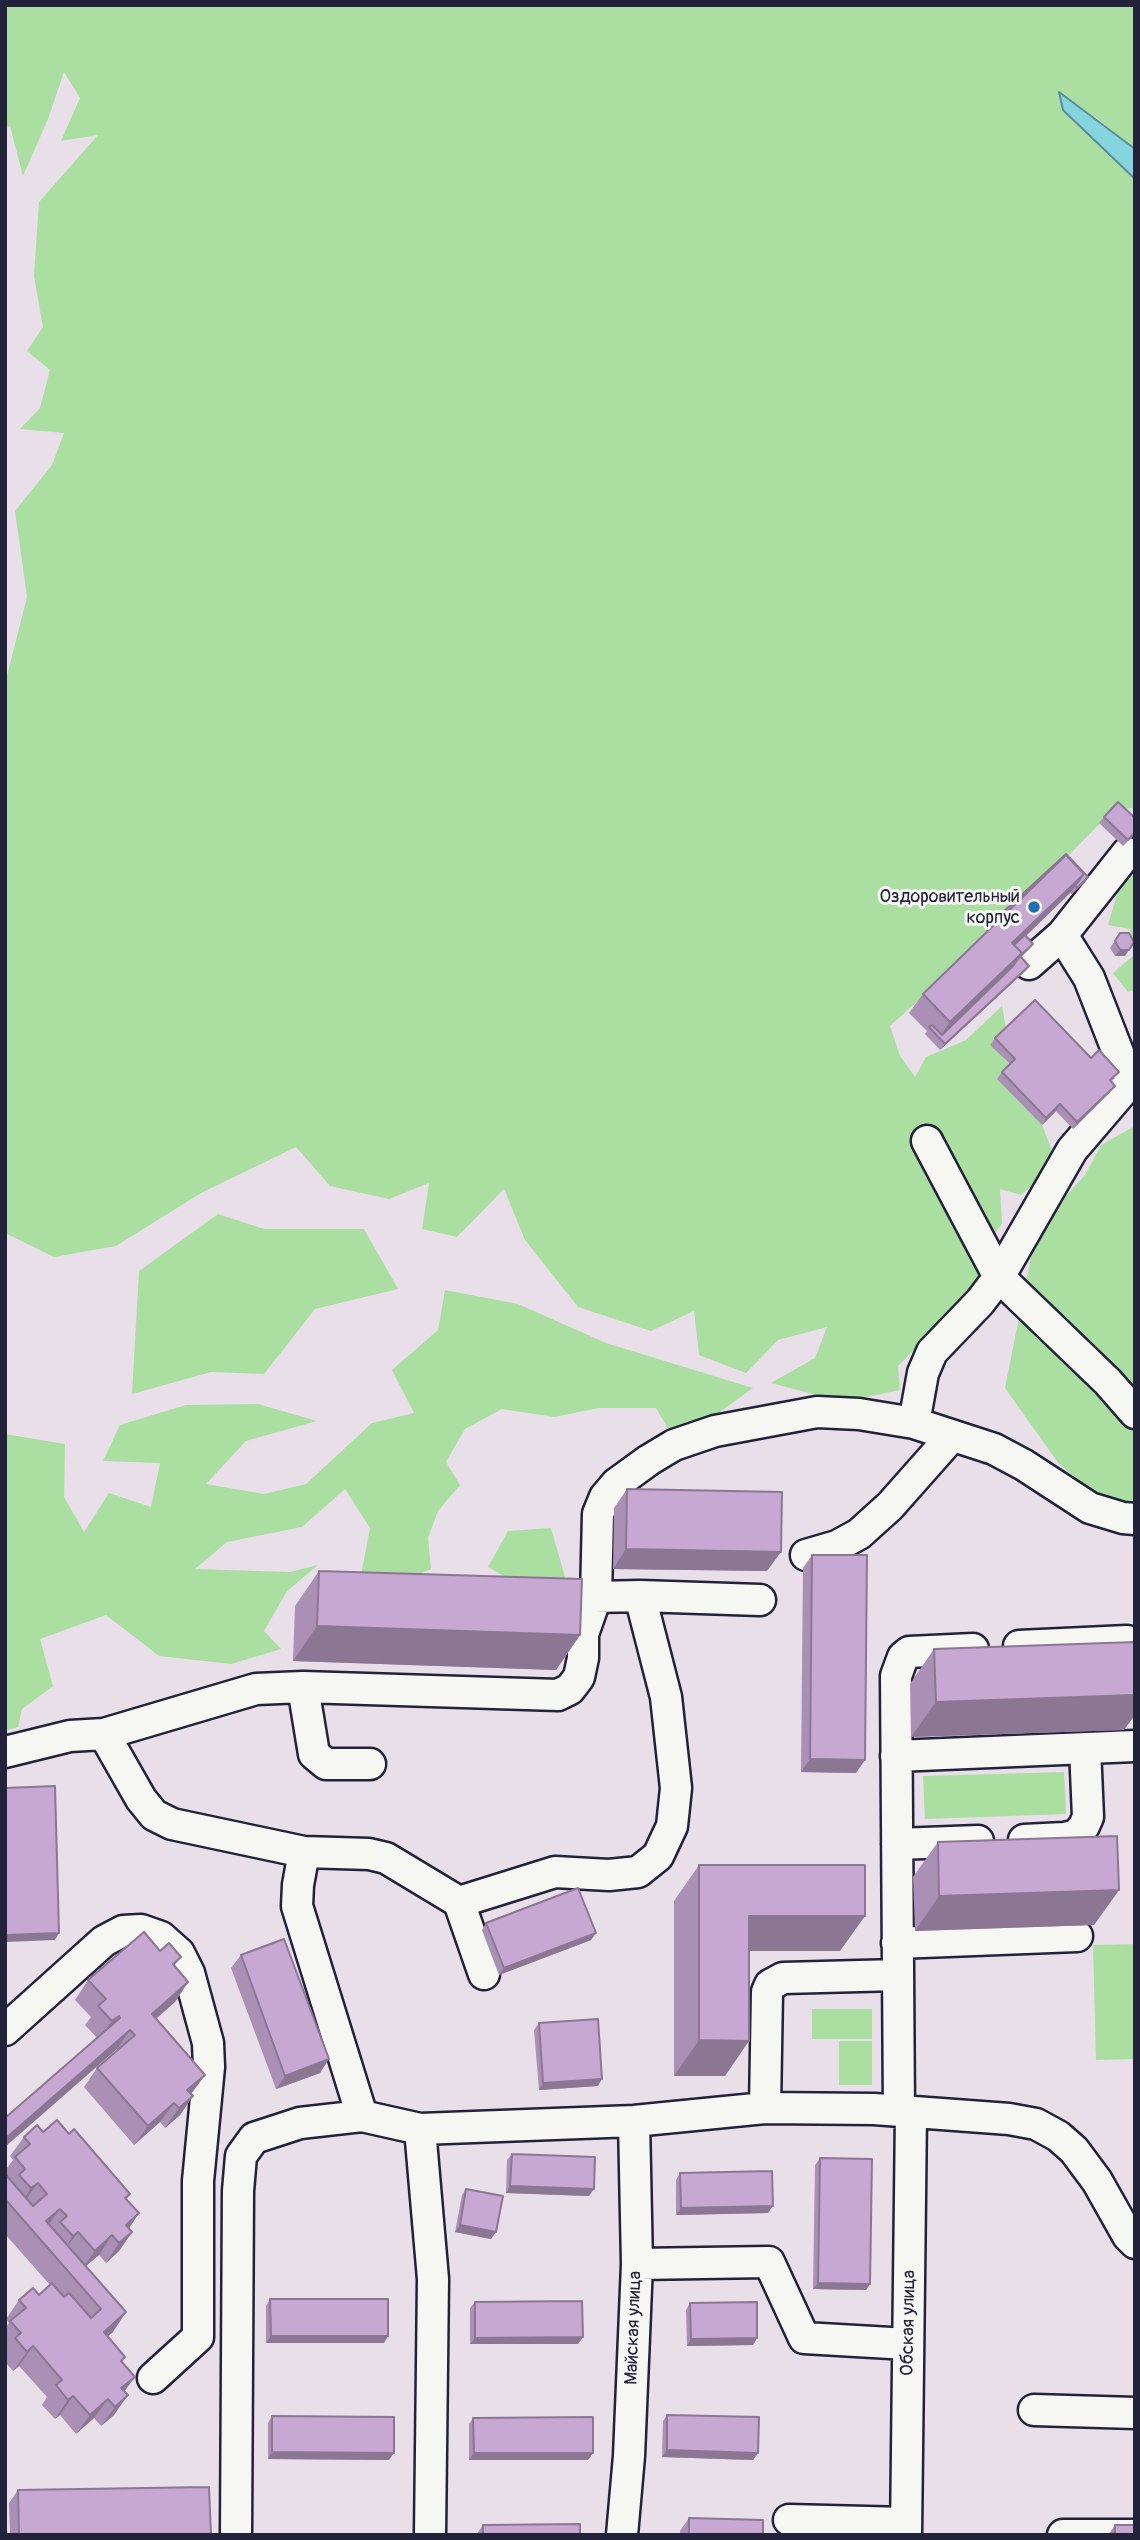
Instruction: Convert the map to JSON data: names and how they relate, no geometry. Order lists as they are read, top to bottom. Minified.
{"streets":{"street":["Обская улица","Майская улица"]},"places":["Оздоровительный корпус"]}
